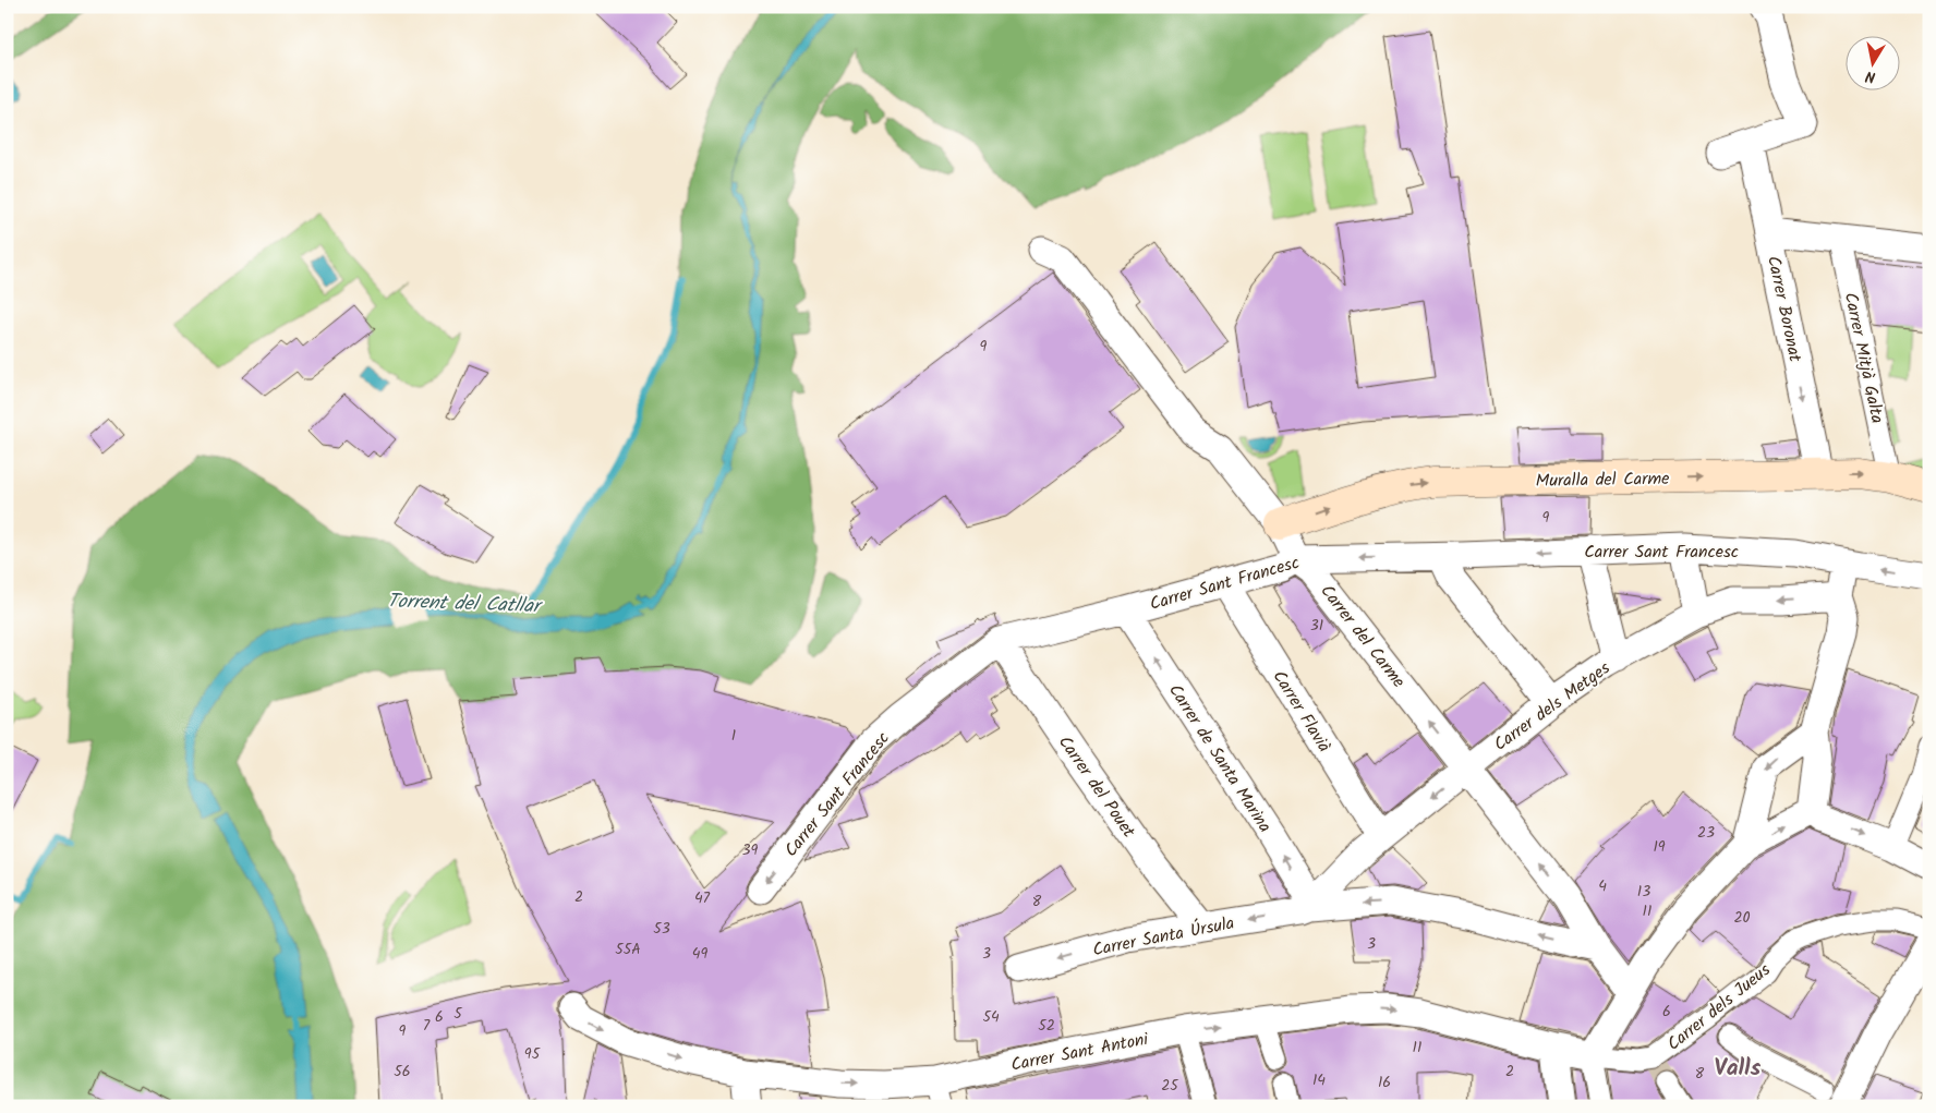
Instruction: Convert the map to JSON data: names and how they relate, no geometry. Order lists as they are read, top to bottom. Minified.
{"streets":{"main road":["Muralla del Carme"],"street":["Carrer Boronat","Carrer Mitjà Galta","Carrer Sant Francesc","Carrer del Carme","Carrer dels Metges","Carrer Flavià","Carrer de Santa Marina","Carrer del Pouet","Carrer Santa Úrsula","Carrer dels Jueus","Carrer Sant Antoni"]},"crossings":[["Carrer Boronat","Muralla del Carme"],["Carrer Mitjà Galta","Muralla del Carme"],["Muralla del Carme","Carrer del Carme"],["Carrer Sant Francesc","Carrer del Carme"],["Carrer Sant Francesc","Carrer Flavià"],["Carrer Sant Francesc","Carrer de Santa Marina"],["Carrer Sant Francesc","Carrer del Pouet"],["Carrer del Carme","Carrer dels Metges"],["Carrer del Carme","Carrer Santa Úrsula"],["Carrer dels Metges","Carrer Flavià"],["Carrer dels Metges","Carrer de Santa Marina"],["Carrer dels Metges","Carrer Santa Úrsula"],["Carrer de Santa Marina","Carrer Santa Úrsula"],["Carrer del Pouet","Carrer Santa Úrsula"],["Carrer dels Jueus","Carrer Sant Antoni"]],"one_way":["Carrer Boronat","Muralla del Carme","Carrer Sant Francesc","Carrer dels Metges","Carrer de Santa Marina","Carrer Santa Úrsula","Carrer Sant Antoni"],"districts":["Valls"],"water":["Torrent del Catllar"],"house_numbers":["9","9","31","1","23","19","39","4","13","2","47","8","11","20","53","3","55A","49","3","6","5","6","54","7","52","9","11","95","56","2","8","14","16","25"],"north":"bottom"}
